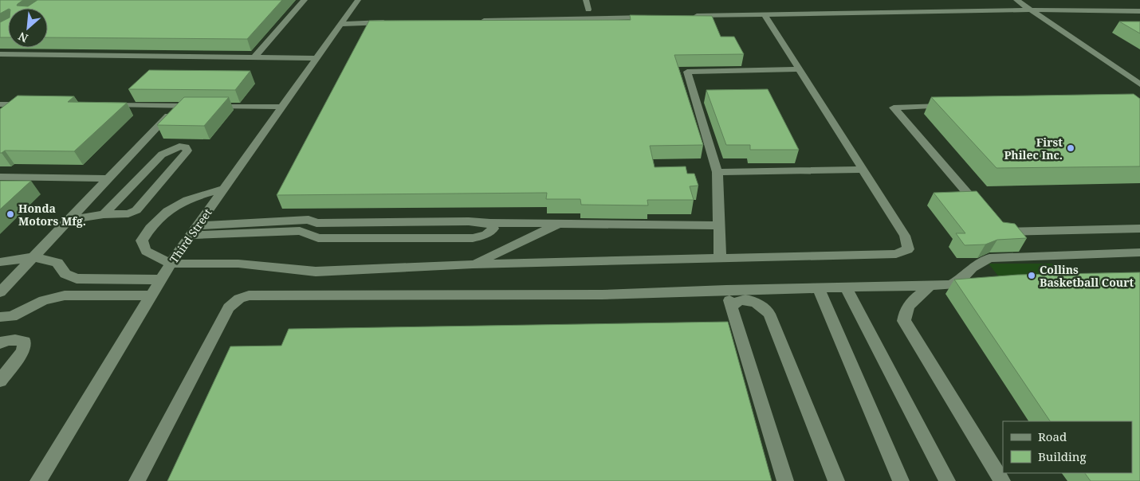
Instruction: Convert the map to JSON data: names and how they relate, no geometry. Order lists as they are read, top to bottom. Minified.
{"streets":{"street":["Third Street"]},"places":["First Philec Inc.","Honda Motors Mfg.","Collins Basketball Court"],"legend":["Road","Building"],"north":"bottom left"}
